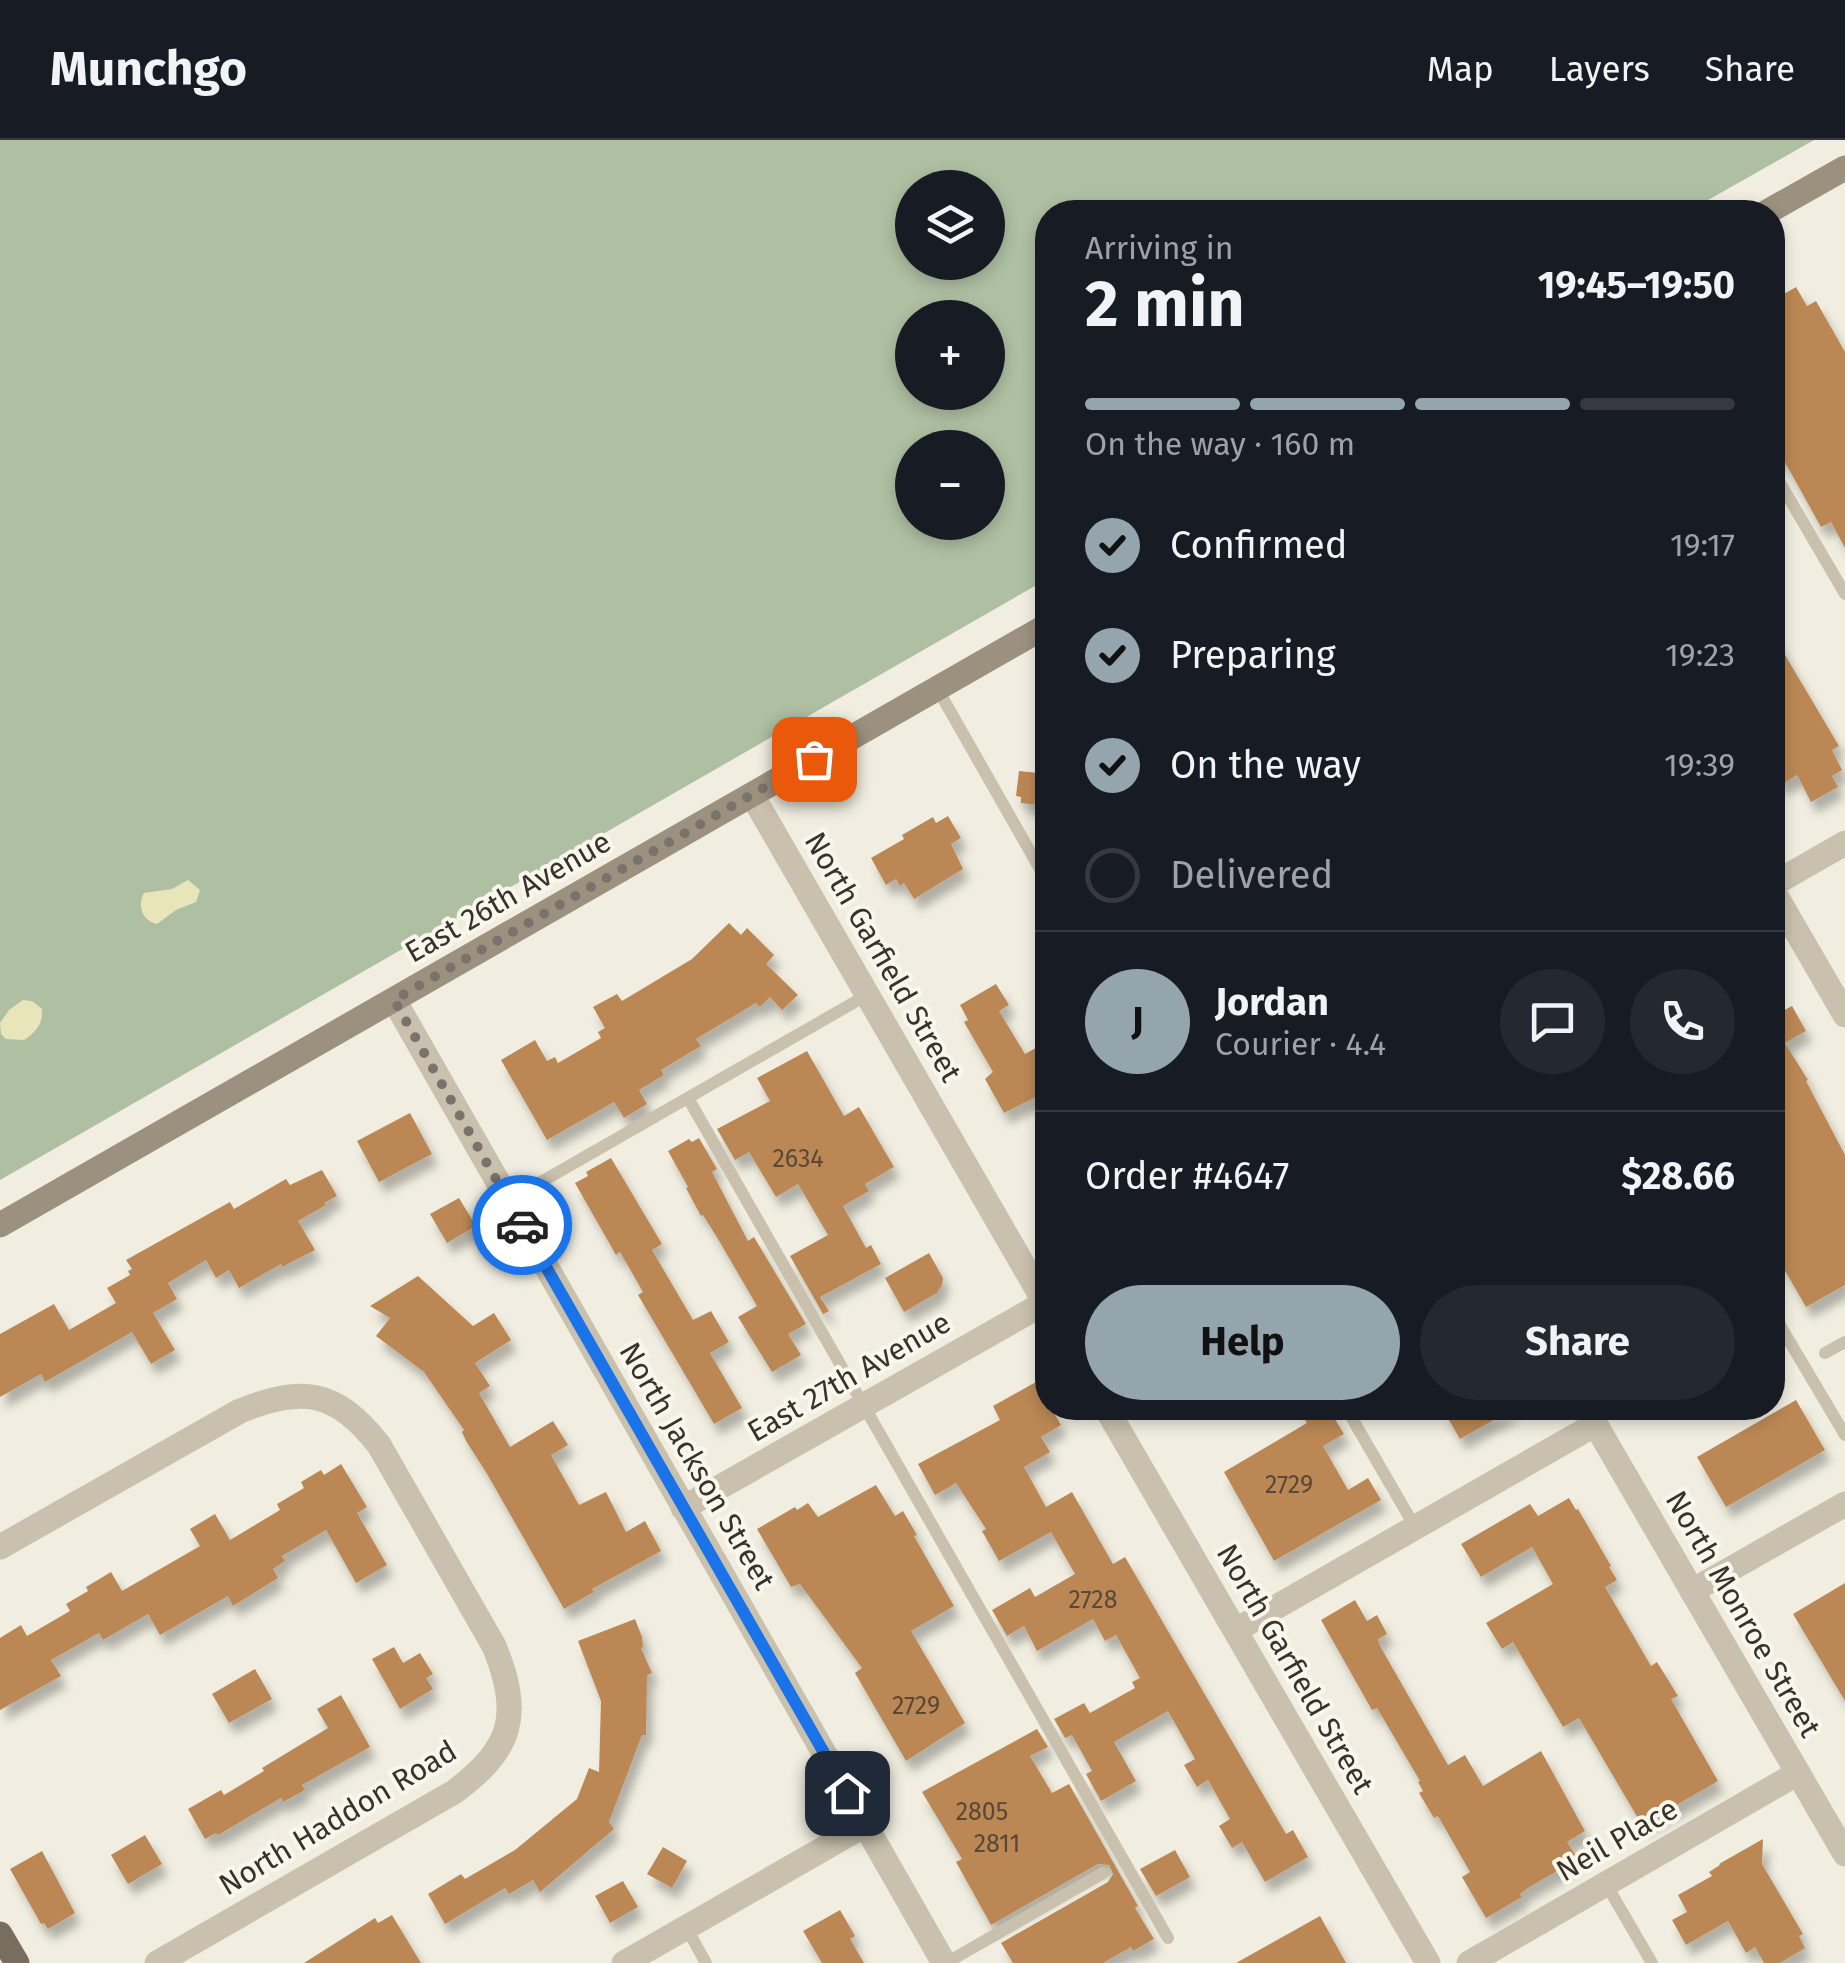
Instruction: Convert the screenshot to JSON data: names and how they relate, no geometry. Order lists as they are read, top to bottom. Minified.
{"streets":{"street":["East 26th Avenue","North Garfield Street","East 27th Avenue","North Jackson Street","North Monroe Street","North Haddon Road","Neil Place"]},"crossings":[["East 26th Avenue","North Garfield Street"],["East 26th Avenue","North Jackson Street"],["East 27th Avenue","North Jackson Street"],["North Monroe Street","Neil Place"]],"house_numbers":["2634","2729","2728","2729","2805","2811"],"page":{"header":"Munchgo","nav":["Map","Layers","Share"],"map_buttons":["+","−"],"heading":["2 min","Arriving in","19:45–19:50"],"panel":["Jordan","Courier · 4.4","Order #4647","$28.66"],"bar":"On the way · 160 m","list":[["Confirmed","19:17"],["Preparing","19:23"],["On the way","19:39"],"Delivered"],"round":"J","buttons":["Help","Share"]}}
